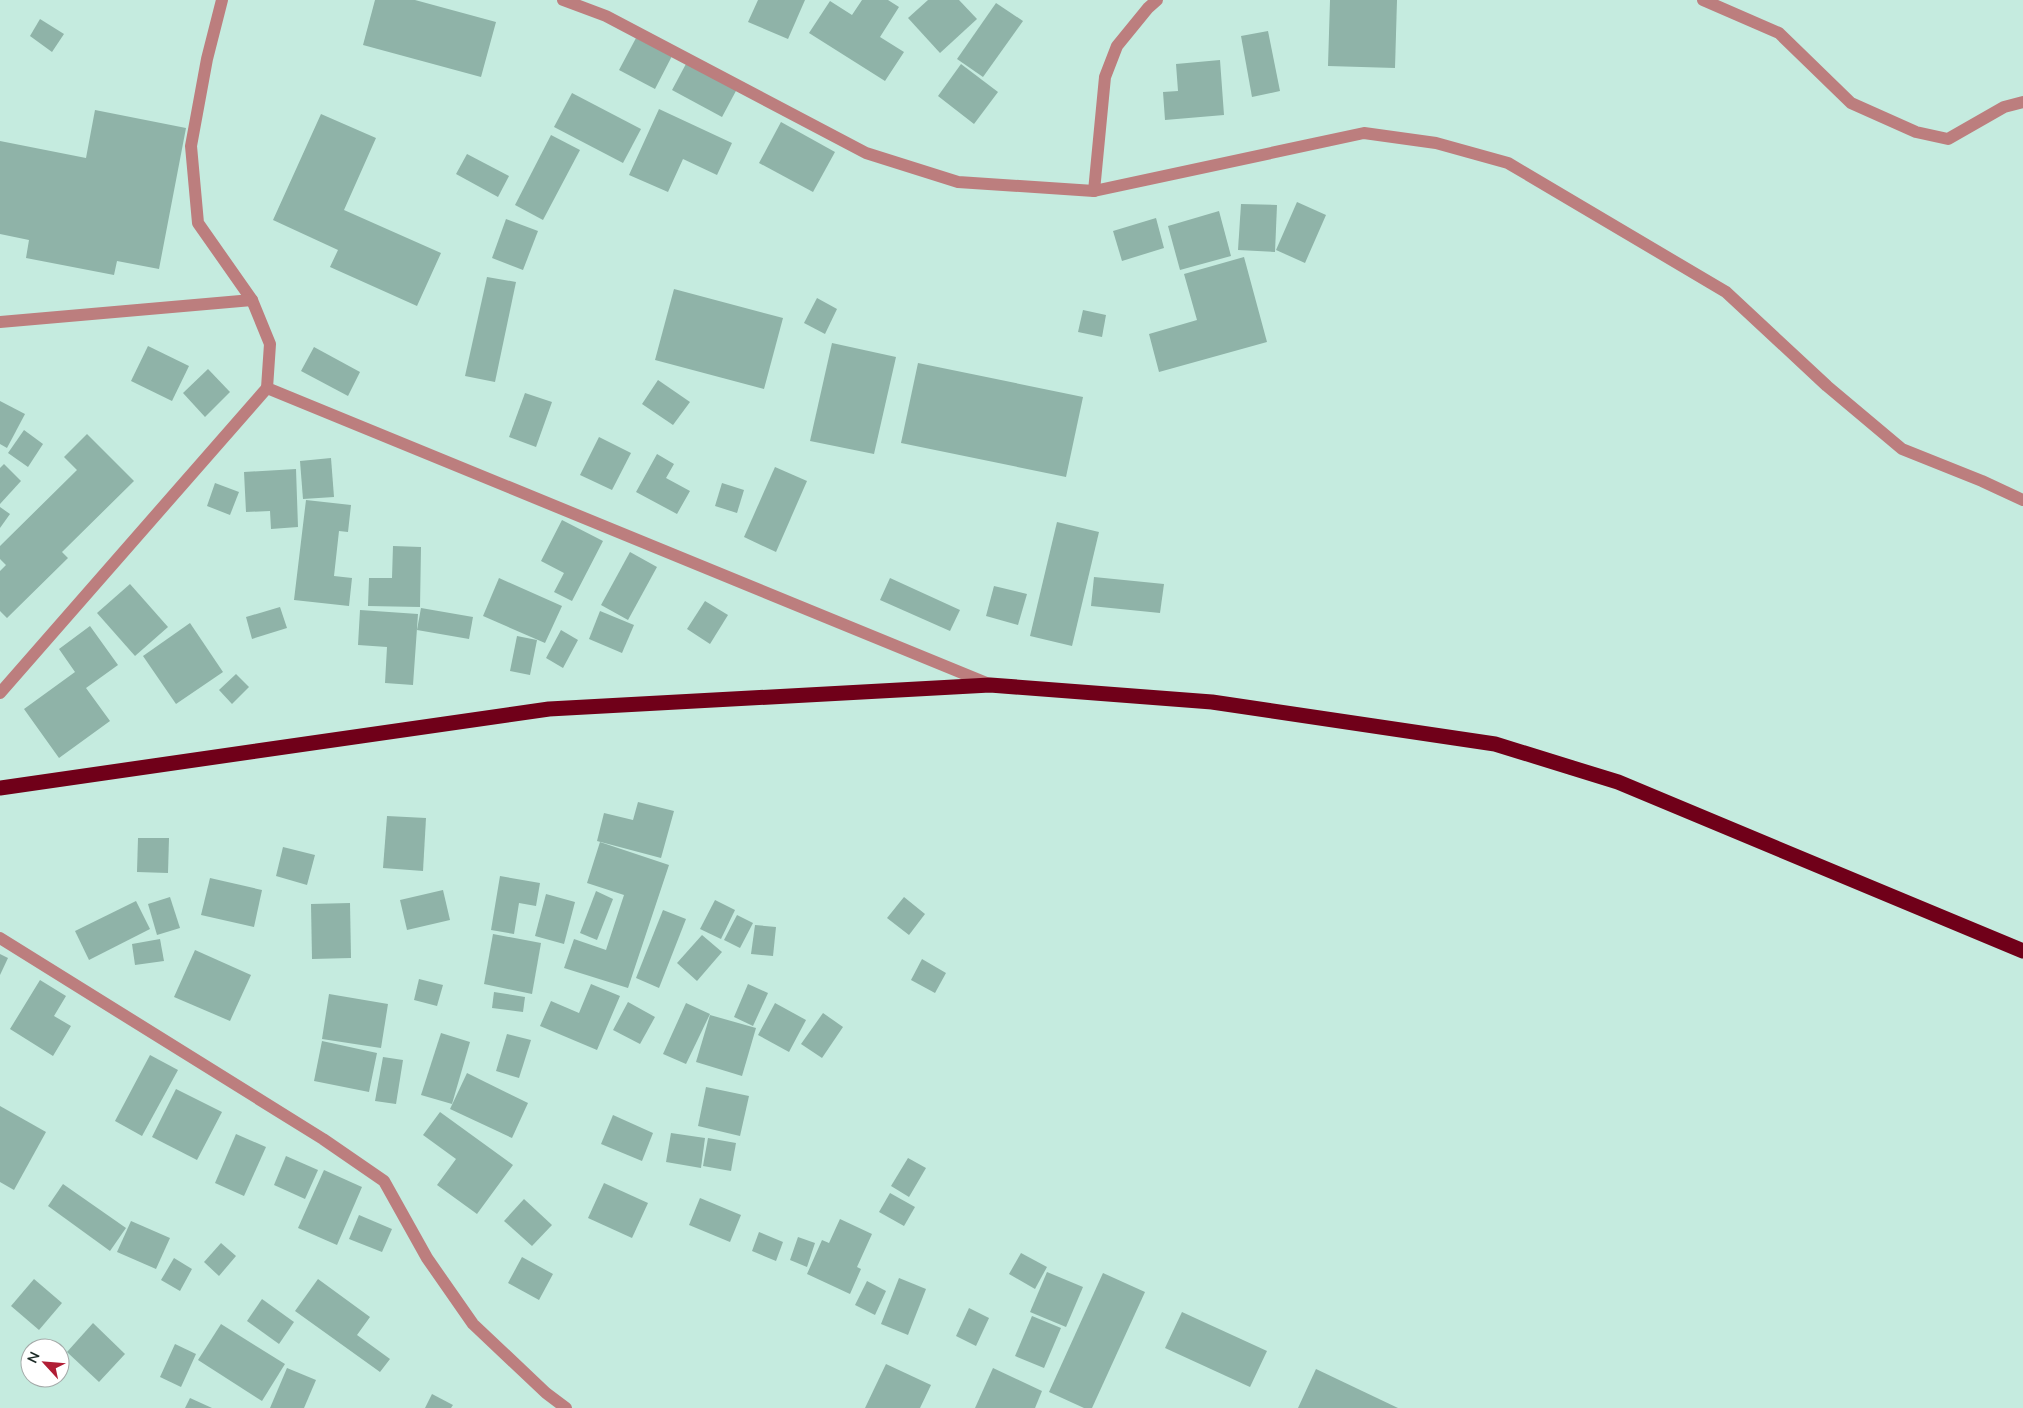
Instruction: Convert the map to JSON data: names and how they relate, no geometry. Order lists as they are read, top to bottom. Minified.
{"north":"top left"}
